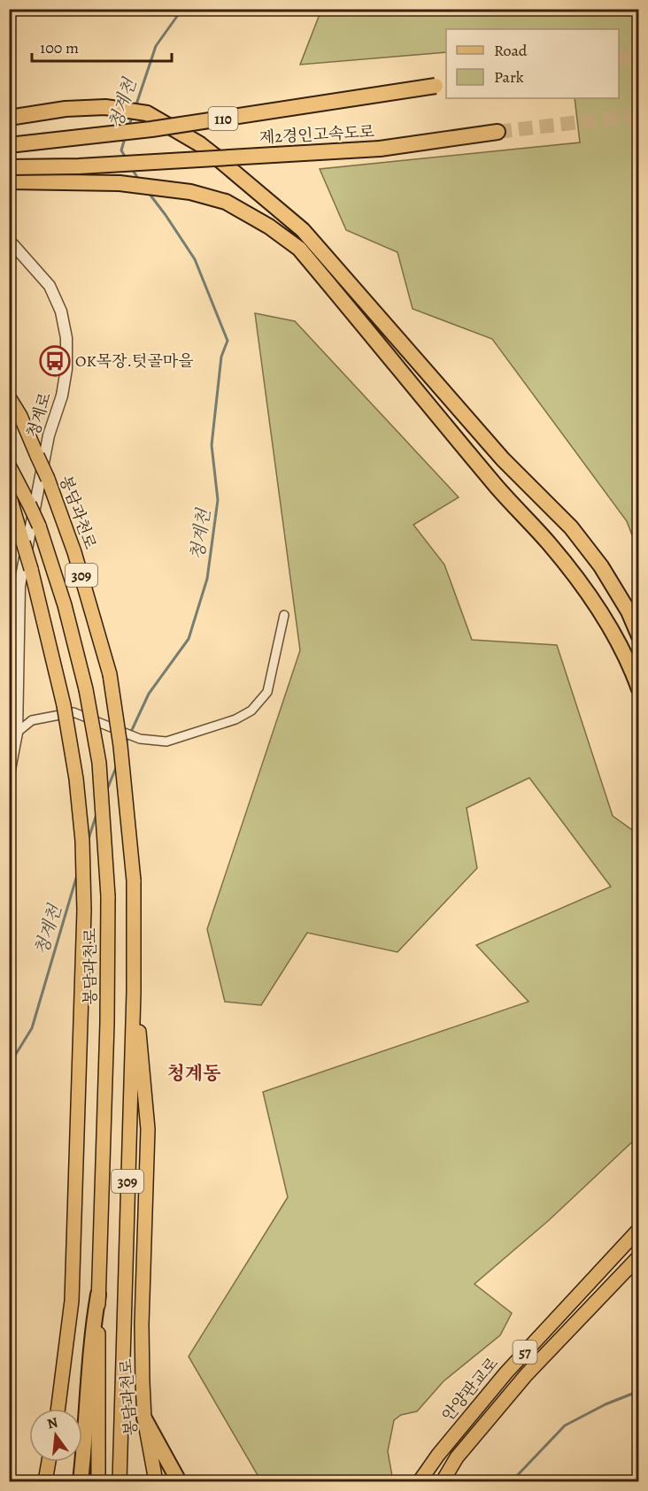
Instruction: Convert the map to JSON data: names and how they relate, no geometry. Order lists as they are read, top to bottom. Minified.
{"streets":{"highway":["110","제2경인고속도로"],"main road":["봉담과천로","309","57","안양판교로"],"street":["청계로"]},"districts":["청계동"],"water":["청계천"],"places":{"bus stop":["OK목장.텃골마을"]},"legend":["Road","Park"],"scale_bar":"100 m","north":"top"}
